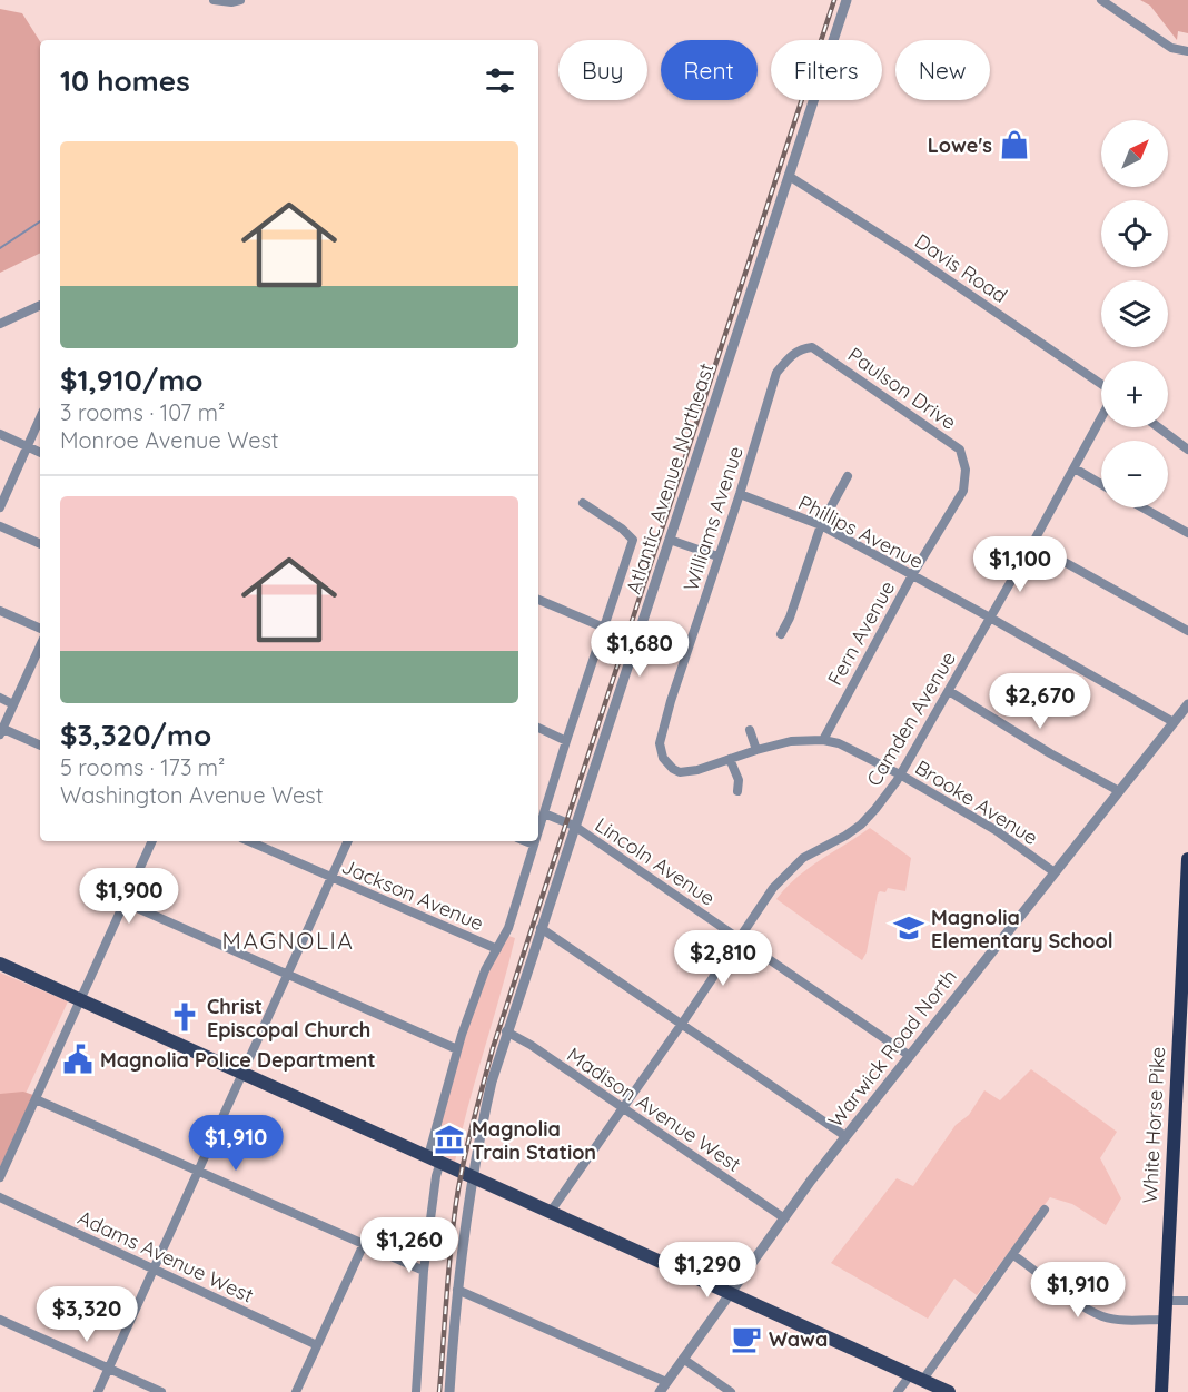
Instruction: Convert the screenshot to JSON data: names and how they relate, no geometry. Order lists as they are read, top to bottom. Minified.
{"streets":{"highway":["White Horse Pike"],"street":["Davis Road","Paulson Drive","Atlantic Avenue Northeast","Williams Avenue","Phillips Avenue","Fern Avenue","Camden Avenue","Brooke Avenue","Lincoln Avenue","Jackson Avenue","Warwick Road North","Madison Avenue West","Adams Avenue West"]},"crossings":[["Davis Road","Atlantic Avenue Northeast"],["Paulson Drive","Williams Avenue"],["Paulson Drive","Fern Avenue"],["Atlantic Avenue Northeast","Lincoln Avenue"],["Atlantic Avenue Northeast","Madison Avenue West"],["Williams Avenue","Phillips Avenue"],["Williams Avenue","Brooke Avenue"],["Phillips Avenue","Fern Avenue"],["Phillips Avenue","Camden Avenue"],["Phillips Avenue","Warwick Road North"],["Fern Avenue","Brooke Avenue"],["Camden Avenue","Brooke Avenue"],["Camden Avenue","Lincoln Avenue"],["Camden Avenue","Madison Avenue West"],["Brooke Avenue","Warwick Road North"],["Lincoln Avenue","Warwick Road North"],["Warwick Road North","Madison Avenue West"]],"districts":["MAGNOLIA"],"places":{"shop":["Lowe's"],"school or university":["Magnolia Elementary School"],"church":["Christ Episcopal Church"],"public building":["Magnolia Police Department"],"museum":["Magnolia Train Station"],"cafe":["Wawa"]},"north":"top right","page":{"chip":["Buy","Rent","Filters","New"],"heading":"10 homes","map_buttons":["+","−"],"list":[{"name":"$1,910/mo","note":"3 rooms · 107 m² · Monroe Avenue West"},{"name":"$3,320/mo","note":"5 rooms · 173 m² · Washington Avenue West"}],"price":["$1,100","$1,680","$2,670","$1,900","$2,810","$1,910","$1,260","$1,290","$1,910","$3,320"]}}
